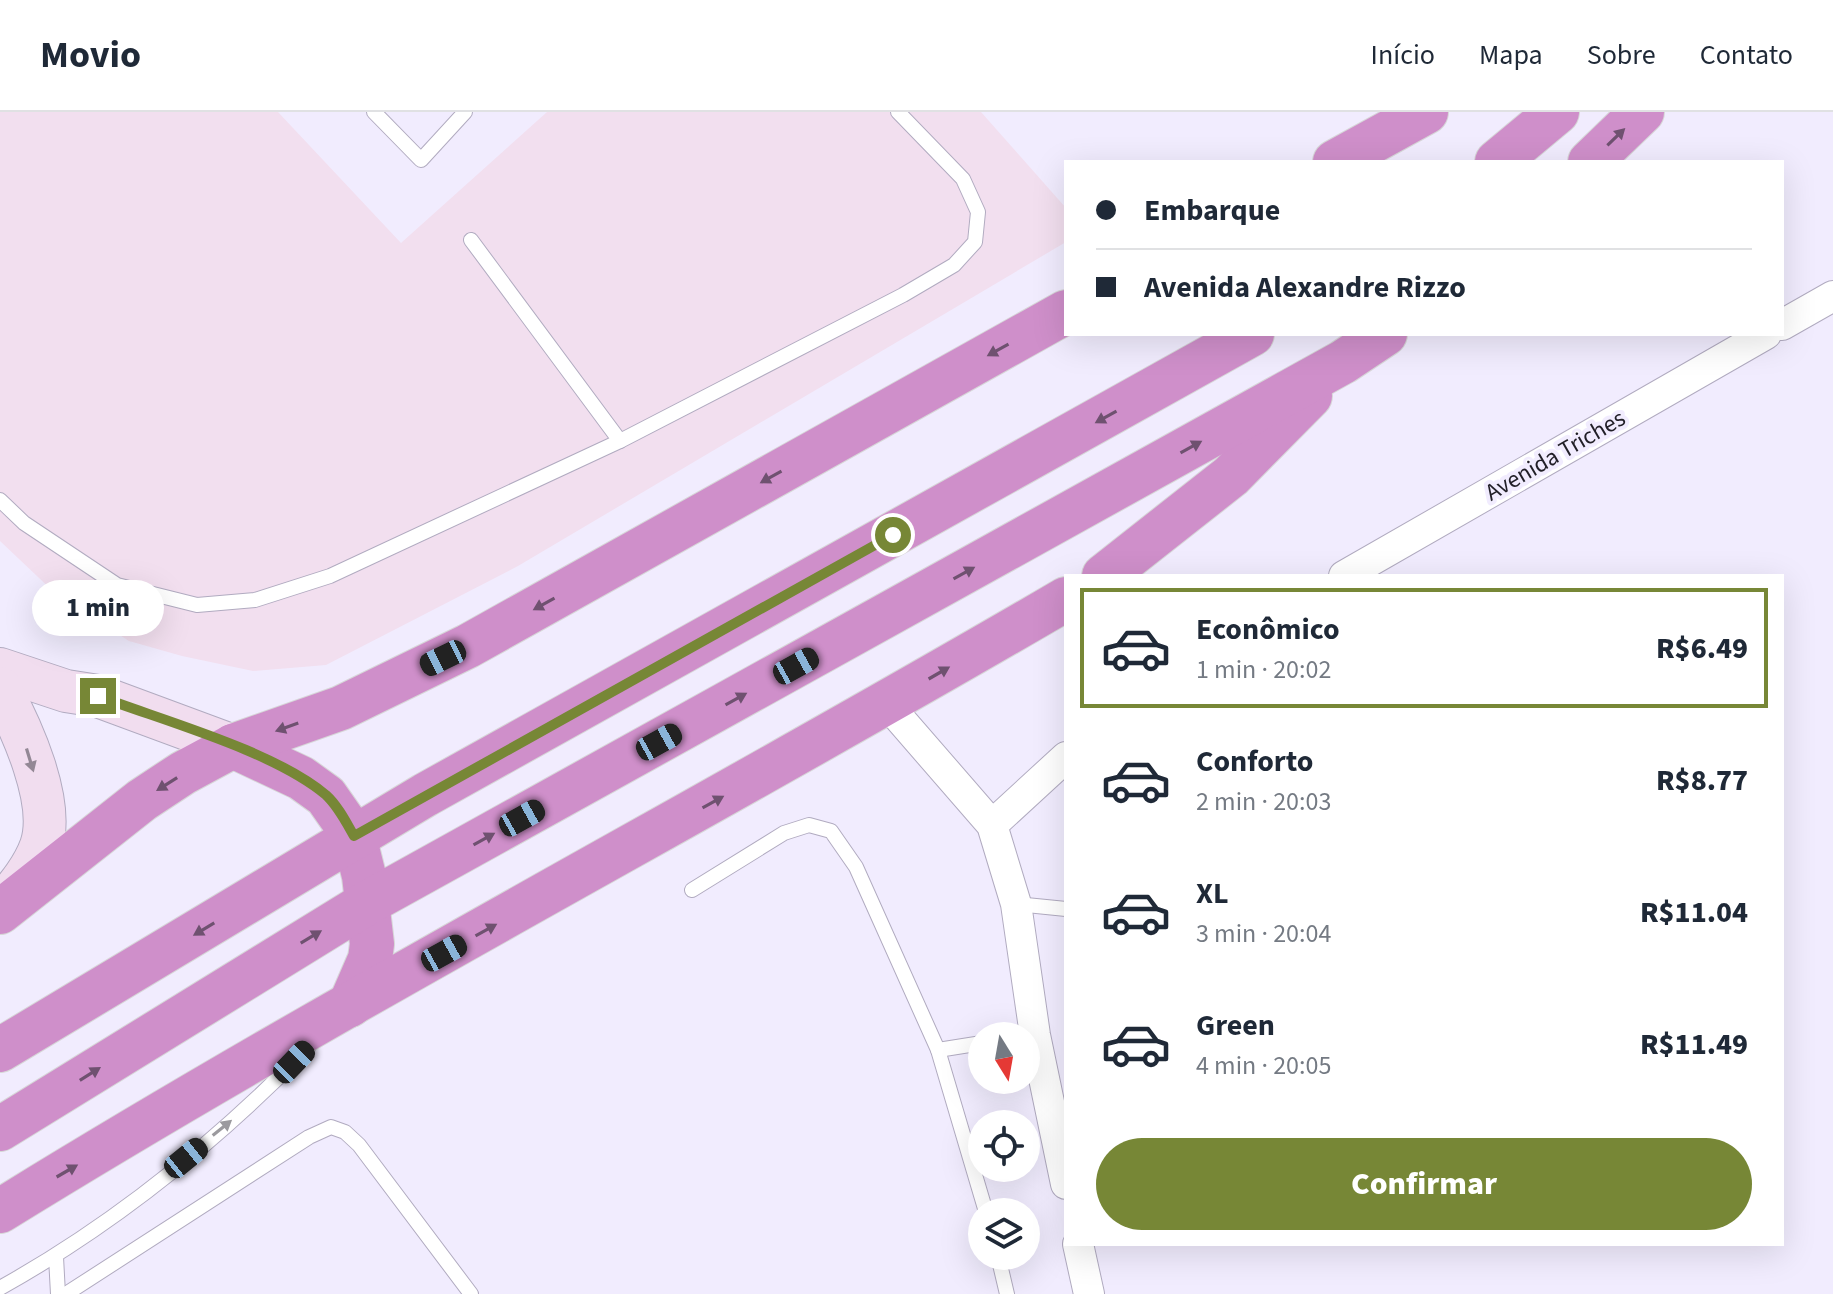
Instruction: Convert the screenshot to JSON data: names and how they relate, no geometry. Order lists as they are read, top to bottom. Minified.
{"streets":{"street":["Avenida Triches"]},"north":"bottom","page":{"header":"Movio","nav":["Início","Mapa","Sobre","Contato"],"banner":["Embarque","Avenida Alexandre Rizzo"],"bubble":"1 min","list":[{"name":"Econômico","note":"1 min · 20:02","value":"R$6.49"},{"name":"Conforto","note":"2 min · 20:03","value":"R$8.77"},{"name":"XL","note":"3 min · 20:04","value":"R$11.04"},{"name":"Green","note":"4 min · 20:05","value":"R$11.49"}],"buttons":"Confirmar"}}
